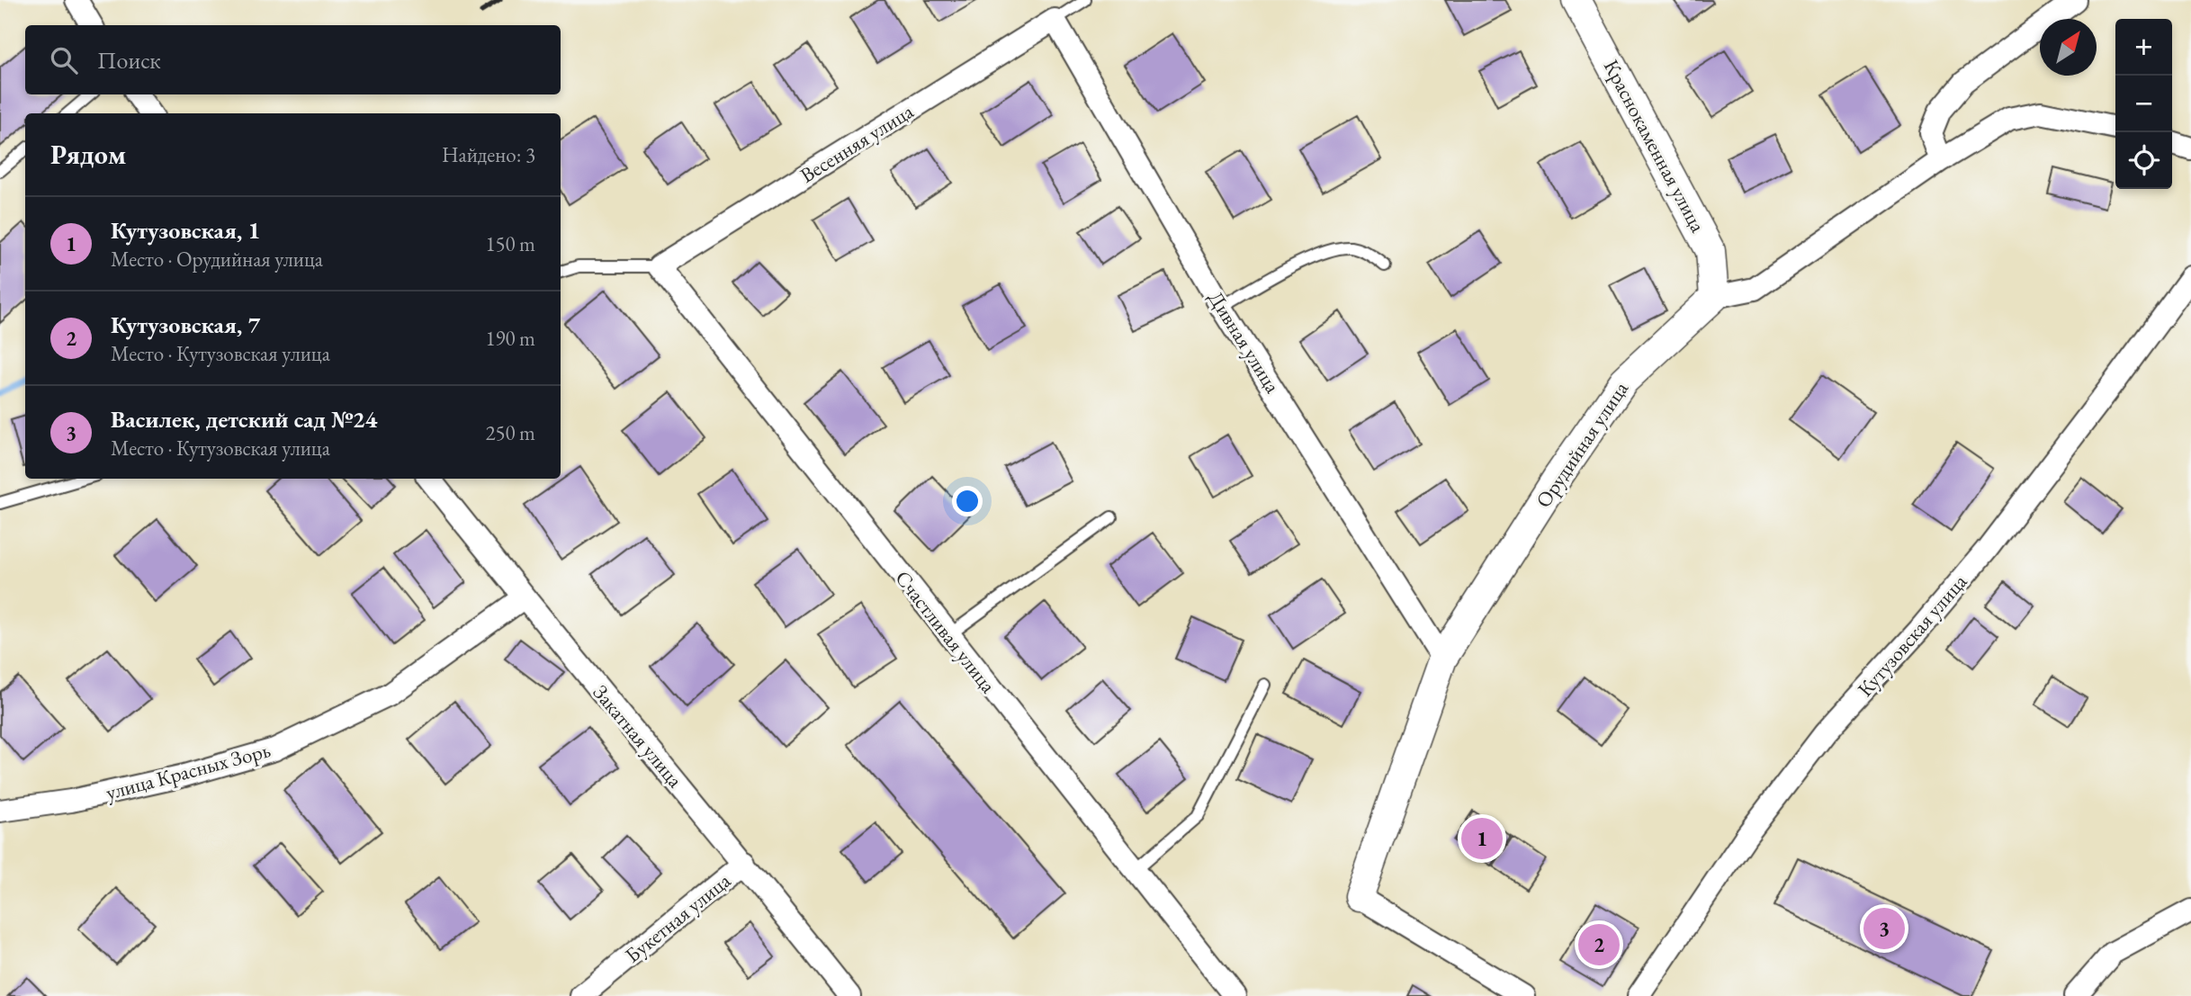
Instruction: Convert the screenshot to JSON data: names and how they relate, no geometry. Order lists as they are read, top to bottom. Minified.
{"streets":{"street":["Весенняя улица","Краснокаменная улица","Дивная улица","Орудийная улица","Счастливая улица","Кутузовская улица","Закатная улица","улица Красных Зорь","Букетная улица"]},"crossings":[["Весенняя улица","Дивная улица"],["Весенняя улица","Счастливая улица"],["Краснокаменная улица","Орудийная улица"],["Дивная улица","Орудийная улица"],["Закатная улица","улица Красных Зорь"],["Закатная улица","Букетная улица"]],"north":"top right","page":{"map_buttons":["+","−"],"search":"Поиск","heading":["Рядом","Найдено: 3"],"list":[{"mark":"1","name":"Кутузовская, 1","note":"Место · Орудийная улица","value":"150 m"},{"mark":"2","name":"Кутузовская, 7","note":"Место · Кутузовская улица","value":"190 m"},{"mark":"3","name":"Василек, детский сад №24","note":"Место · Кутузовская улица","value":"250 m"}],"pins":["1","3","2"]}}
